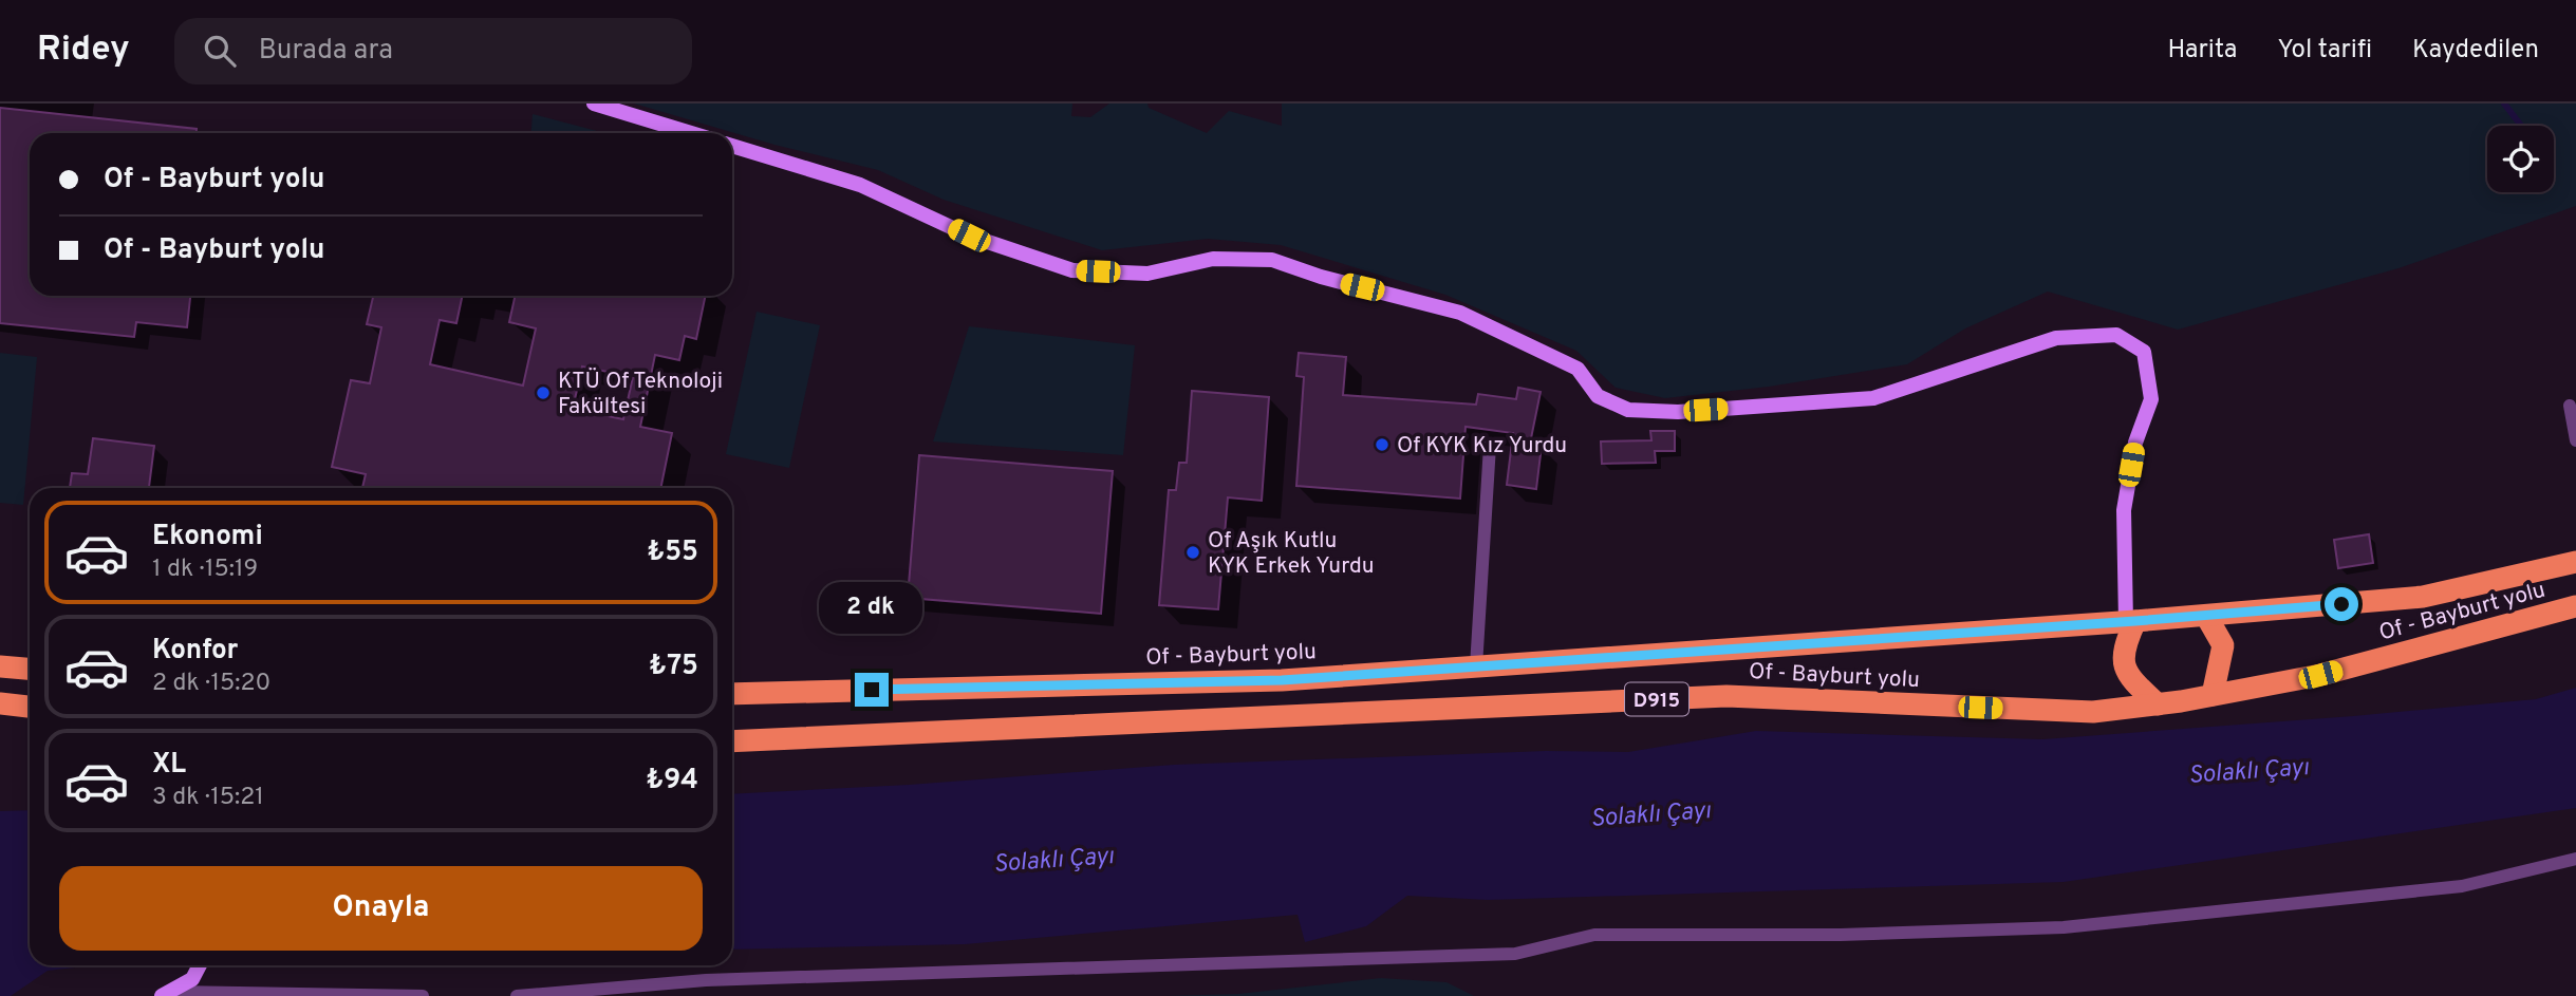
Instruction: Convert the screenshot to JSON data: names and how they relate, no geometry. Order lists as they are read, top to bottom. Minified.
{"streets":{"highway":["Of - Bayburt yolu","D915"]},"water":["Solaklı Çayı"],"places":["KTÜ Of Teknoloji Fakültesi","Of KYK Kız Yurdu","Of Aşık Kutlu KYK Erkek Yurdu"],"page":{"header":"Ridey","search":"Burada ara","nav":["Harita","Yol tarifi","Kaydedilen"],"banner":["Of - Bayburt yolu","Of - Bayburt yolu"],"list":[{"name":"Ekonomi","note":"1 dk · 15:19","value":"₺55"},{"name":"Konfor","note":"2 dk · 15:20","value":"₺75"},{"name":"XL","note":"3 dk · 15:21","value":"₺94"}],"bubble":"2 dk","buttons":"Onayla"}}
